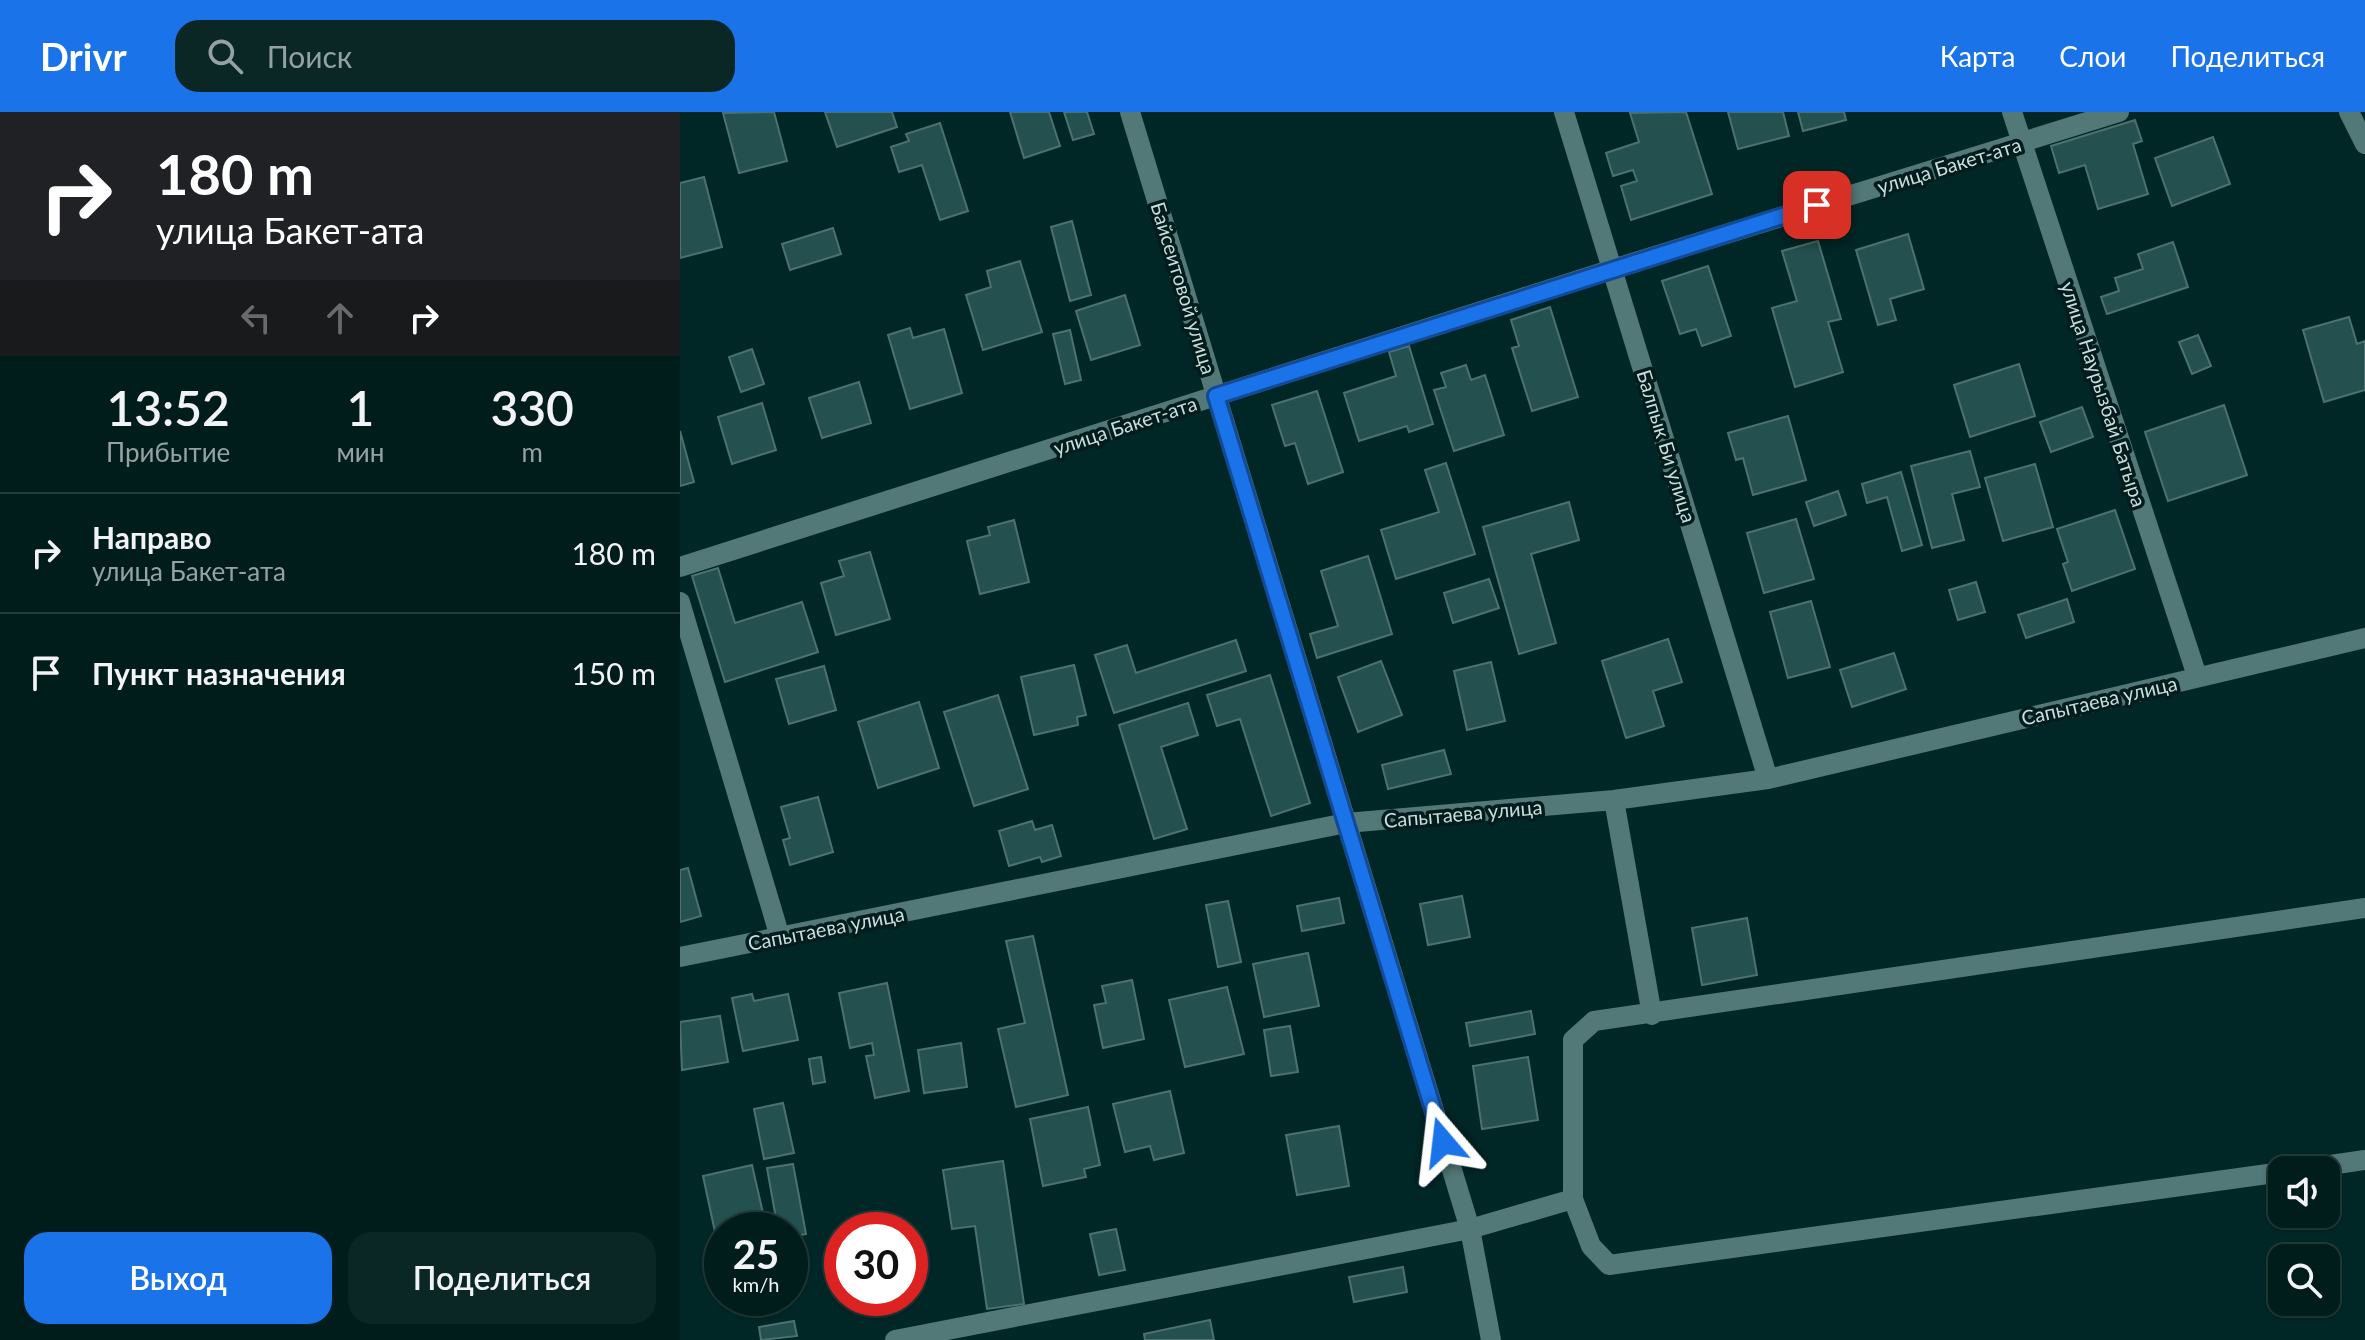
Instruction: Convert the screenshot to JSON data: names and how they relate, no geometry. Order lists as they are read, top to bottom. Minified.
{"streets":{"street":["улица Бакет-ата","Байсеитовой улица","улица Наурызбай Батыра","Балпык Би улица","Сапытаева улица"]},"crossings":[["улица Бакет-ата","Байсеитовой улица"],["улица Бакет-ата","улица Наурызбай Батыра"],["улица Бакет-ата","Балпык Би улица"],["Байсеитовой улица","Сапытаева улица"],["улица Наурызбай Батыра","Сапытаева улица"],["Балпык Би улица","Сапытаева улица"]],"page":{"header":"Drivr","search":"Поиск","nav":["Карта","Слои","Поделиться"],"turn":["180 m","улица Бакет-ата"],"eta":["13:52","Прибытие","1","мин","330","m"],"list":[{"name":"Направо","note":"улица Бакет-ата","value":"180 m"},{"name":"Пункт назначения","value":"150 m"}],"speed":"25 km/h","limit":"30","buttons":["Выход","Поделиться"]}}
